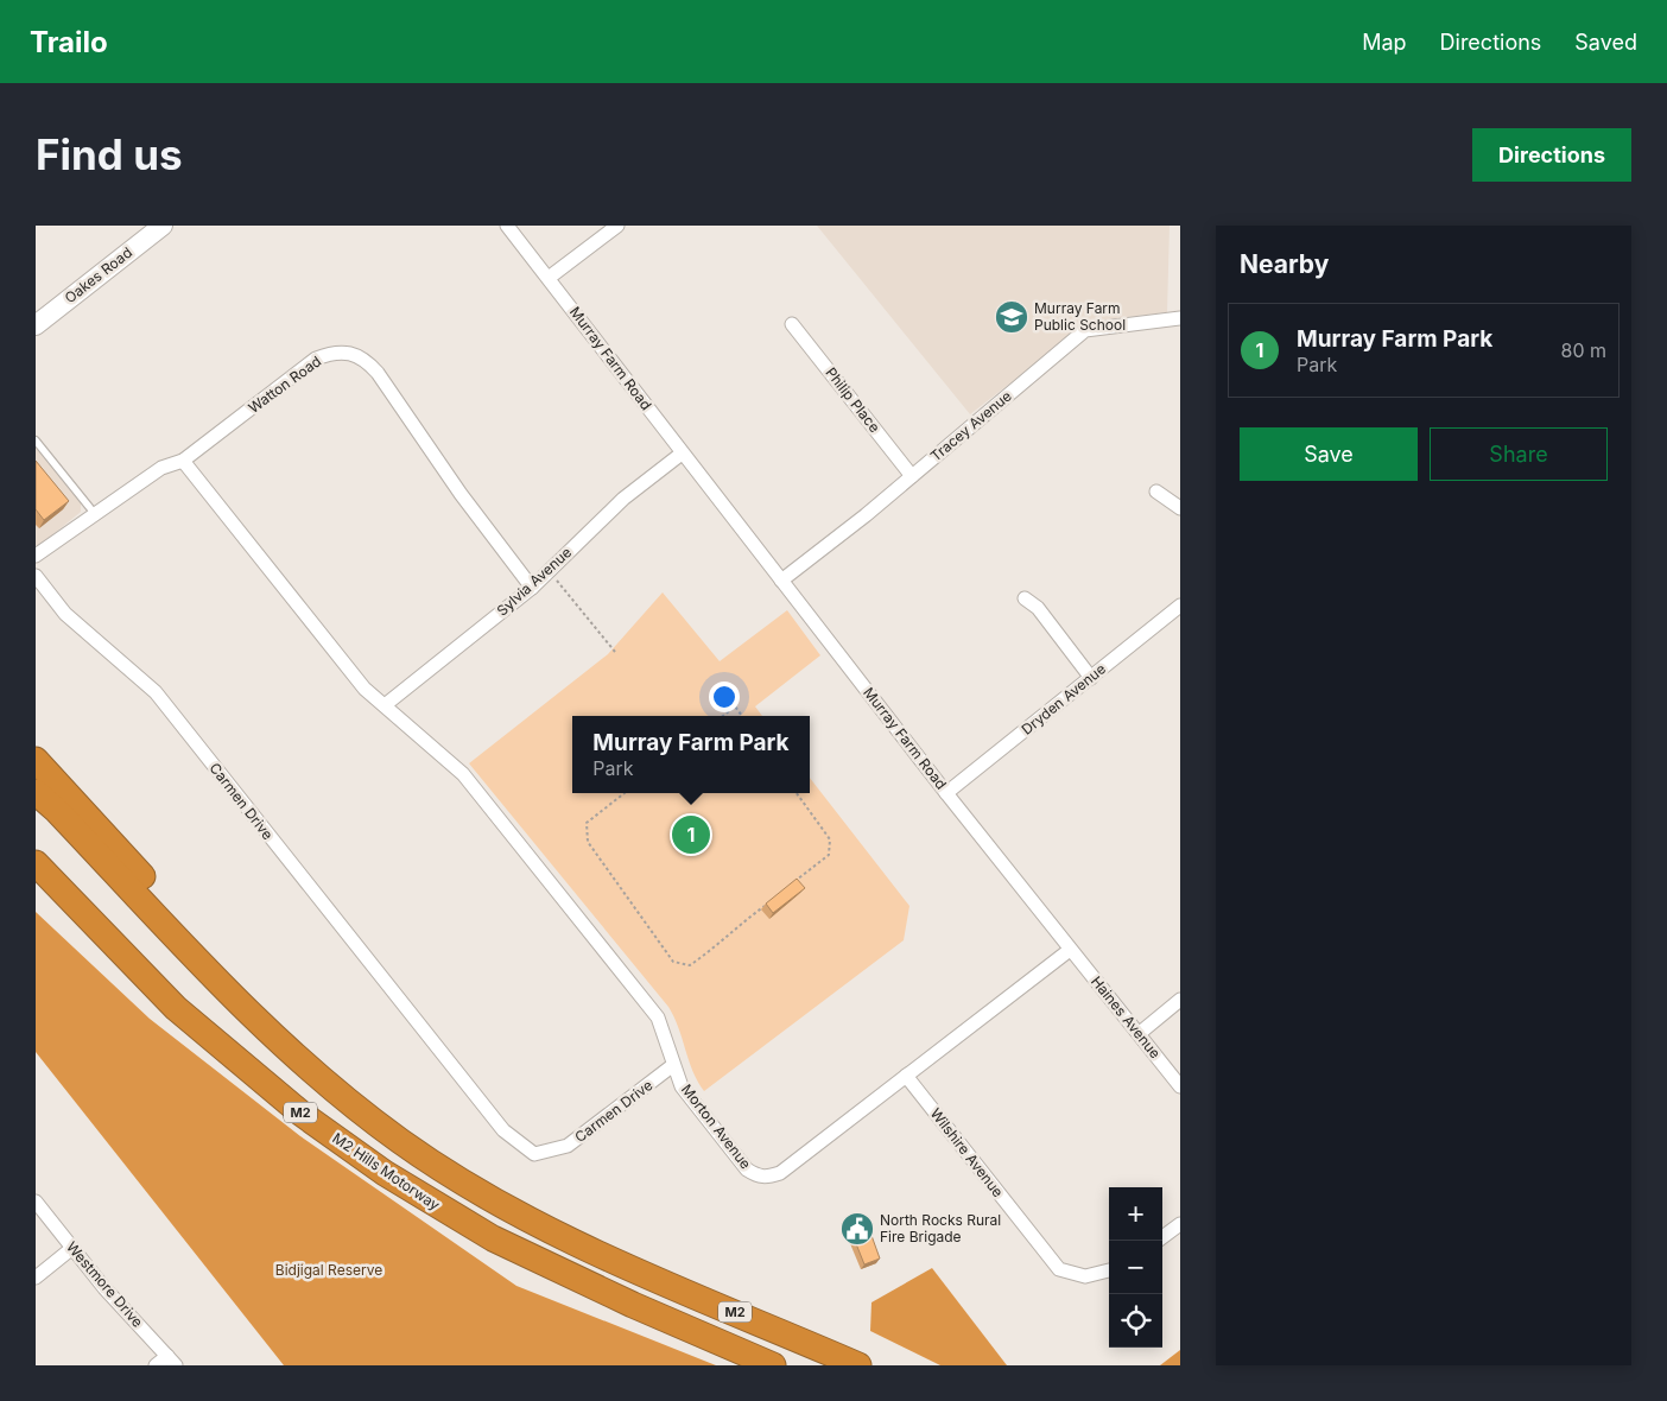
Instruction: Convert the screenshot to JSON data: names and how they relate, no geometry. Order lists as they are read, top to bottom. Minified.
{"streets":{"highway":["M2","M2 Hills Motorway"],"main road":["Oakes Road"],"street":["Murray Farm Road","Watton Road","Philip Place","Tracey Avenue","Sylvia Avenue","Dryden Avenue","Carmen Drive","Haines Avenue","Morton Avenue","Wilshire Avenue","Westmore Drive"]},"crossings":[["Murray Farm Road","Tracey Avenue"],["Murray Farm Road","Sylvia Avenue"],["Murray Farm Road","Dryden Avenue"],["Murray Farm Road","Haines Avenue"],["Watton Road","Sylvia Avenue"],["Philip Place","Tracey Avenue"],["Carmen Drive","Morton Avenue"],["M2","M2 Hills Motorway"],["Morton Avenue","Wilshire Avenue"]],"parks":["Bidjigal Reserve"],"places":{"school or university":["Murray Farm Public School"],"public building":["North Rocks Rural Fire Brigade"]},"page":{"header":"Trailo","nav":["Map","Directions","Saved"],"buttons":["Directions",["Save","Share"]],"title":"Find us","heading":"Nearby","list":[{"mark":"1","name":"Murray Farm Park","note":"Park","value":"80 m"}],"popup":["Murray Farm Park","Park"],"pins":"1","map_buttons":["+","−"]}}
